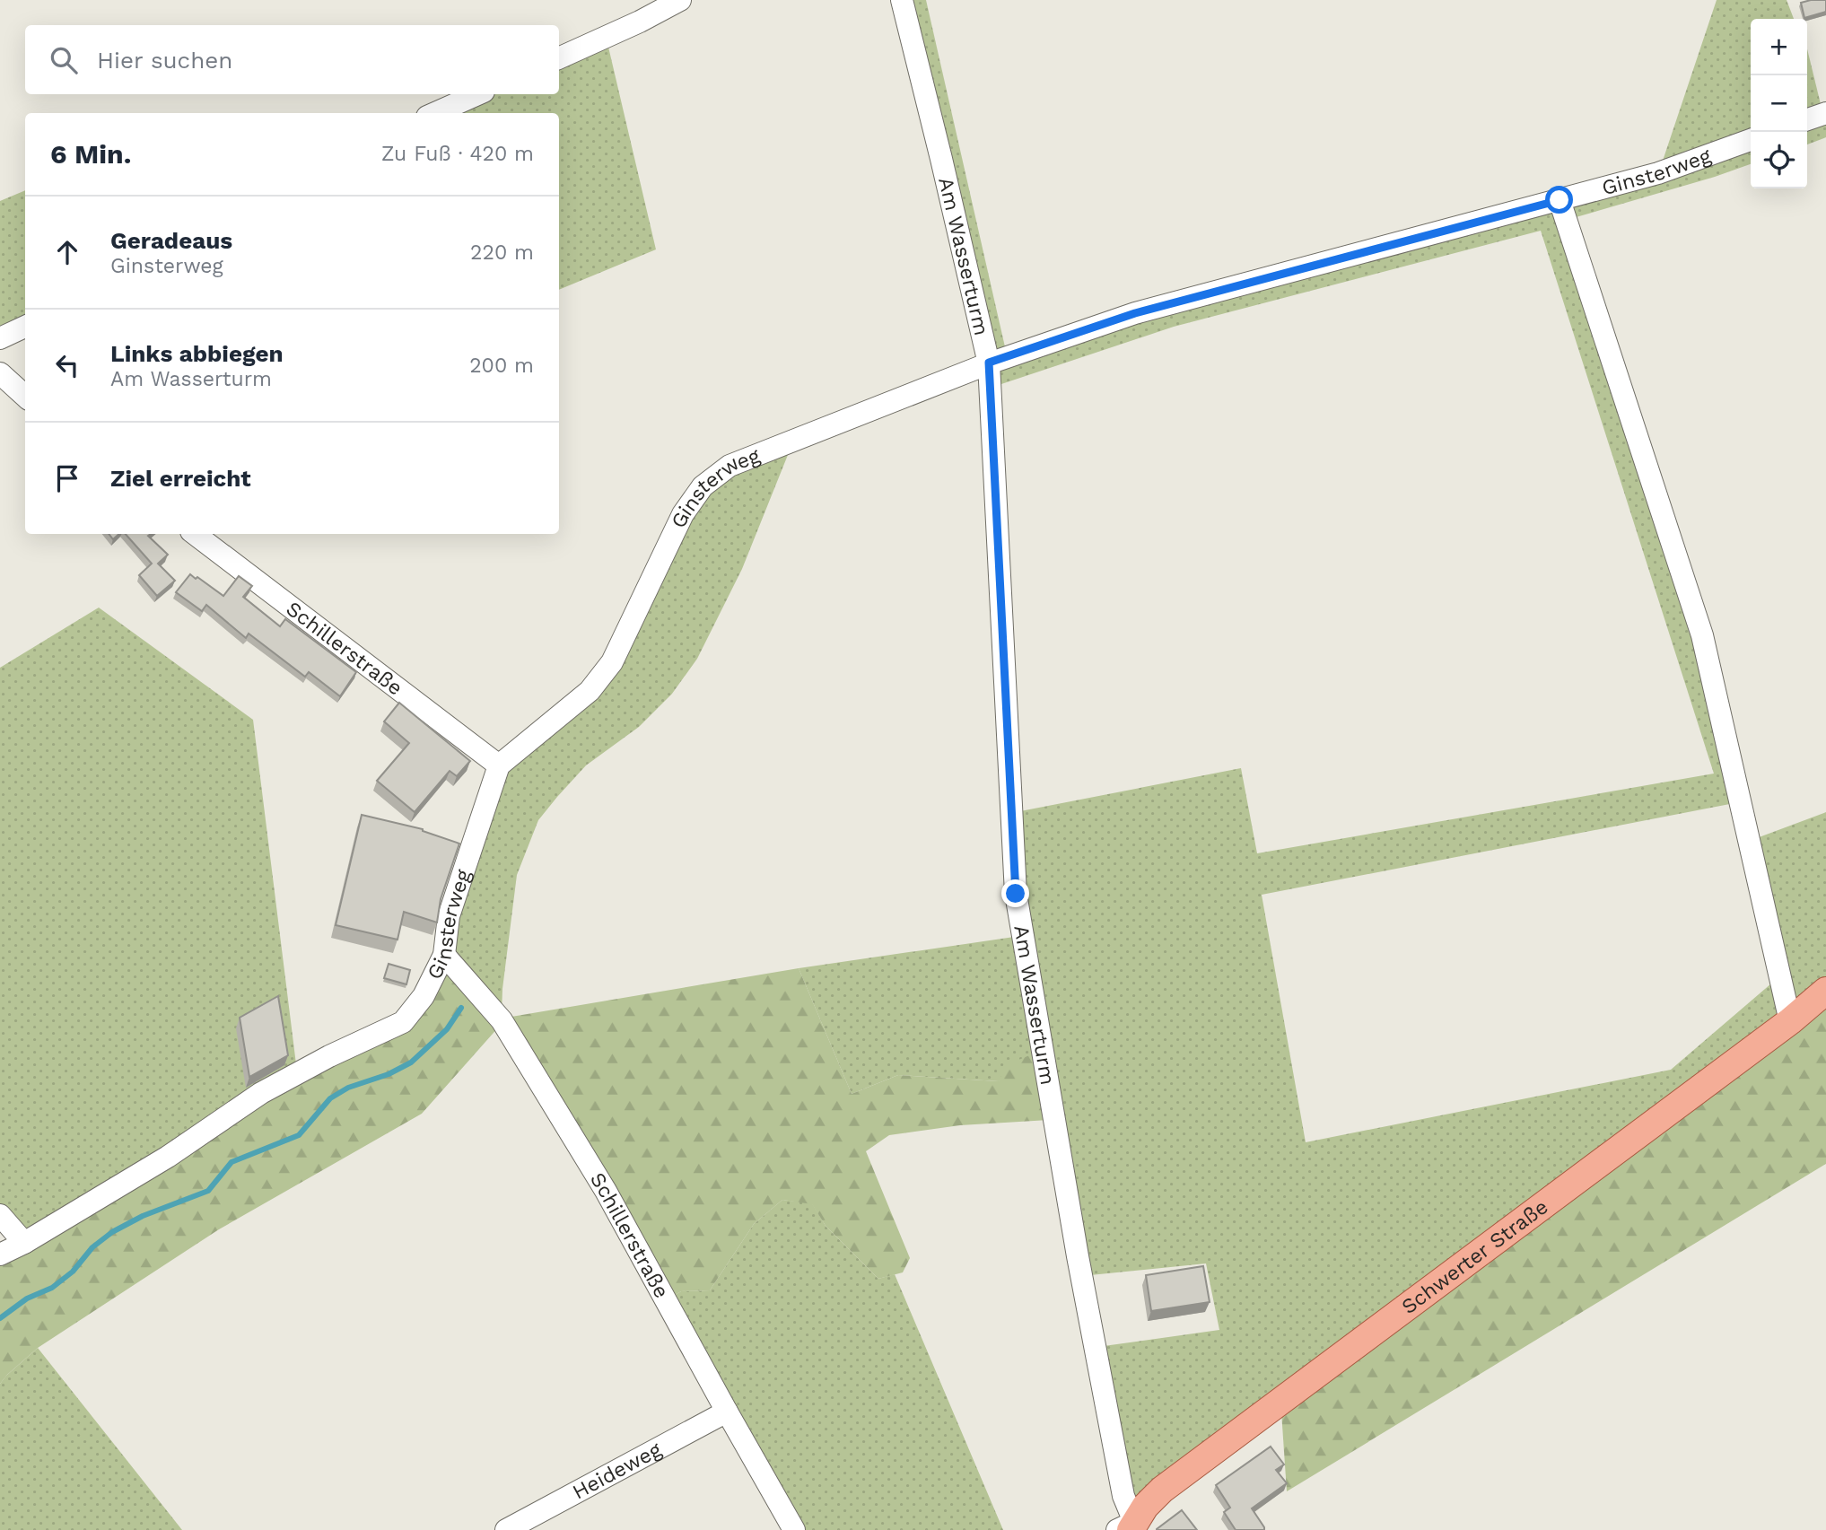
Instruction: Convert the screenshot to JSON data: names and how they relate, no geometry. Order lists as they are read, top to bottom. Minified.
{"streets":{"main road":["Schwerter Straße"],"street":["Ginsterweg","Am Wasserturm","Schillerstraße","Heideweg"]},"crossings":[["Ginsterweg","Am Wasserturm"],["Ginsterweg","Schillerstraße"],["Am Wasserturm","Schwerter Straße"],["Schillerstraße","Heideweg"]],"page":{"map_buttons":["+","−"],"search":"Hier suchen","heading":["6 Min.","Zu Fuß · 420 m"],"list":[["Geradeaus","Ginsterweg","220 m"],["Links abbiegen","Am Wasserturm","200 m"],"Ziel erreicht"]}}
